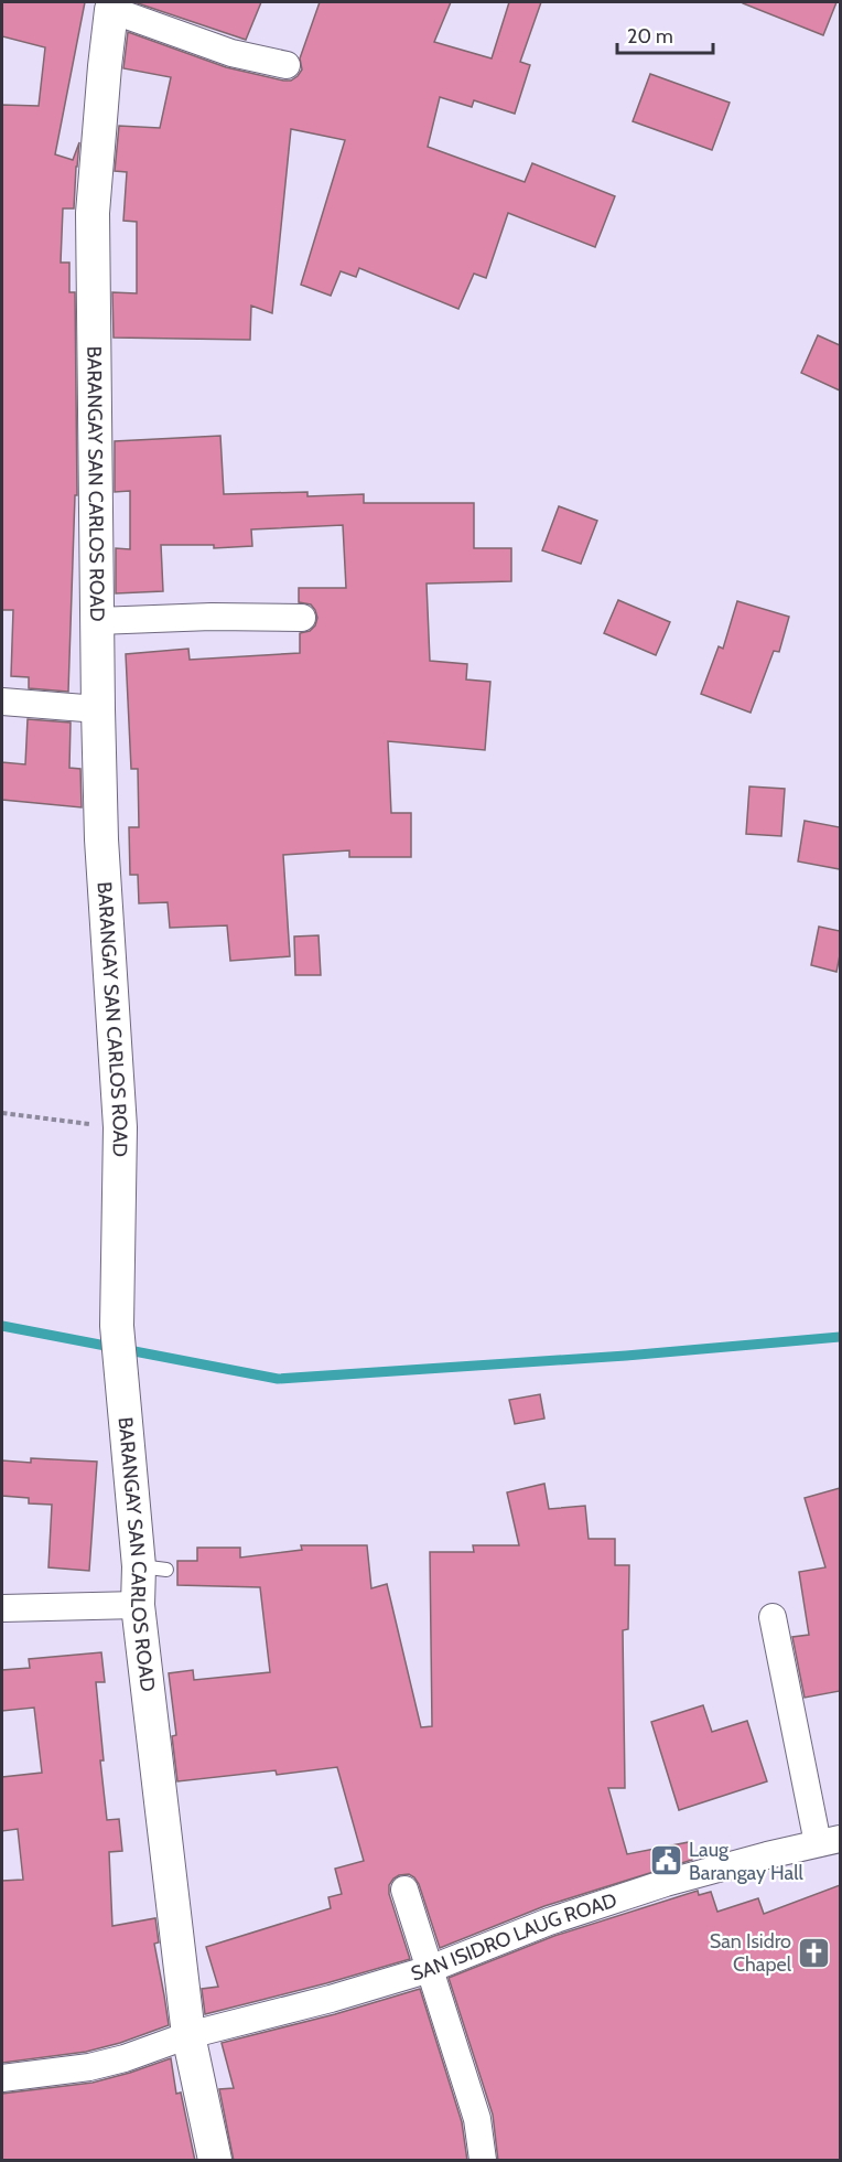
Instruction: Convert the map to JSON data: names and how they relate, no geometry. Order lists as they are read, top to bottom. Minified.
{"streets":{"street":["BARANGAY SAN CARLOS ROAD","SAN ISIDRO LAUG ROAD"]},"crossings":[["BARANGAY SAN CARLOS ROAD","SAN ISIDRO LAUG ROAD"]],"places":{"public building":["Laug Barangay Hall"],"church":["San Isidro Chapel"]},"scale_bar":"20 m"}
